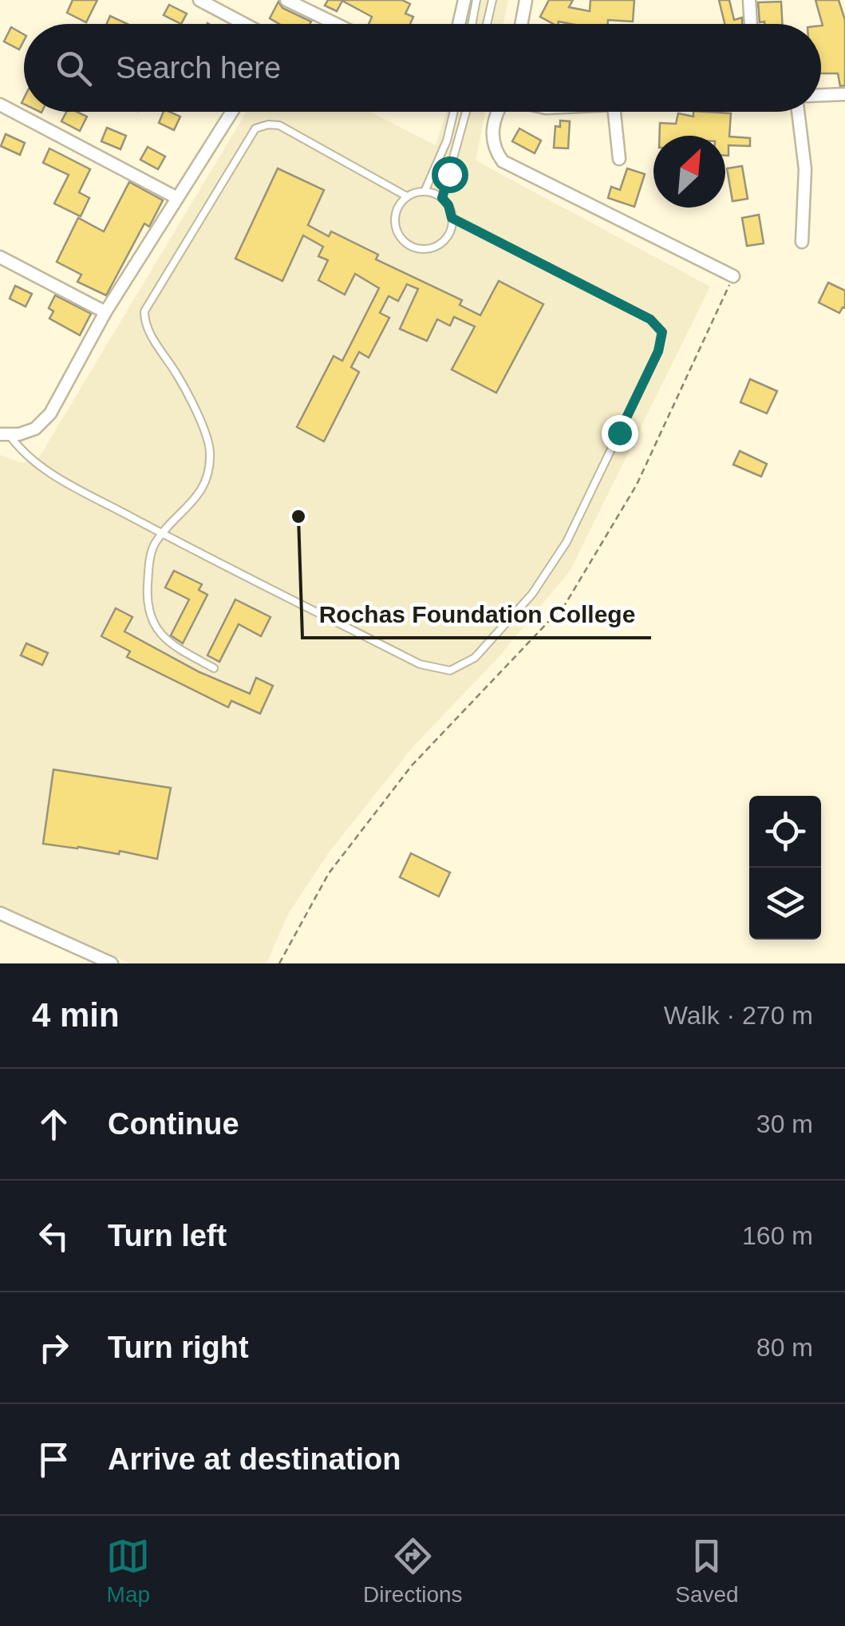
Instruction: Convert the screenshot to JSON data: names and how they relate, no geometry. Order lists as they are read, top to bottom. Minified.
{"places":["Rochas Foundation College"],"north":"top right","page":{"search":"Search here","heading":["4 min","Walk · 270 m"],"list":[["Continue","30 m"],["Turn left","160 m"],["Turn right","80 m"],"Arrive at destination"],"nav":["Map","Directions","Saved"]}}
